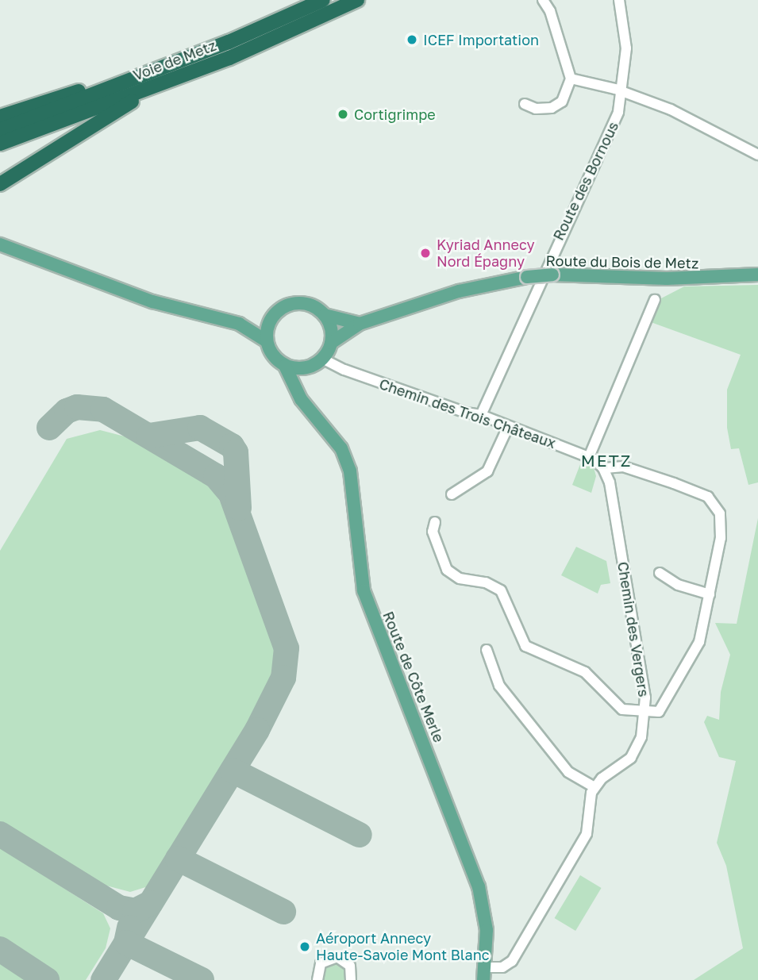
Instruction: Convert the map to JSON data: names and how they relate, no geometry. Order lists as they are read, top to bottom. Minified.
{"streets":{"highway":["Voie de Metz"],"main road":["Route du Bois de Metz","Route de Côte Merle"],"street":["Route des Bornous","Chemin des Trois Châteaux","Chemin des Vergers"]},"crossings":[["Route des Bornous","Chemin des Trois Châteaux"],["Route du Bois de Metz","Chemin des Trois Châteaux"],["Route du Bois de Metz","Route de Côte Merle"],["Chemin des Trois Châteaux","Chemin des Vergers"],["Chemin des Trois Châteaux","Route de Côte Merle"]],"districts":["METZ"],"places":["ICEF Importation","Cortigrimpe","Kyriad Annecy Nord Épagny","Aéroport Annecy Haute-Savoie Mont Blanc"]}
